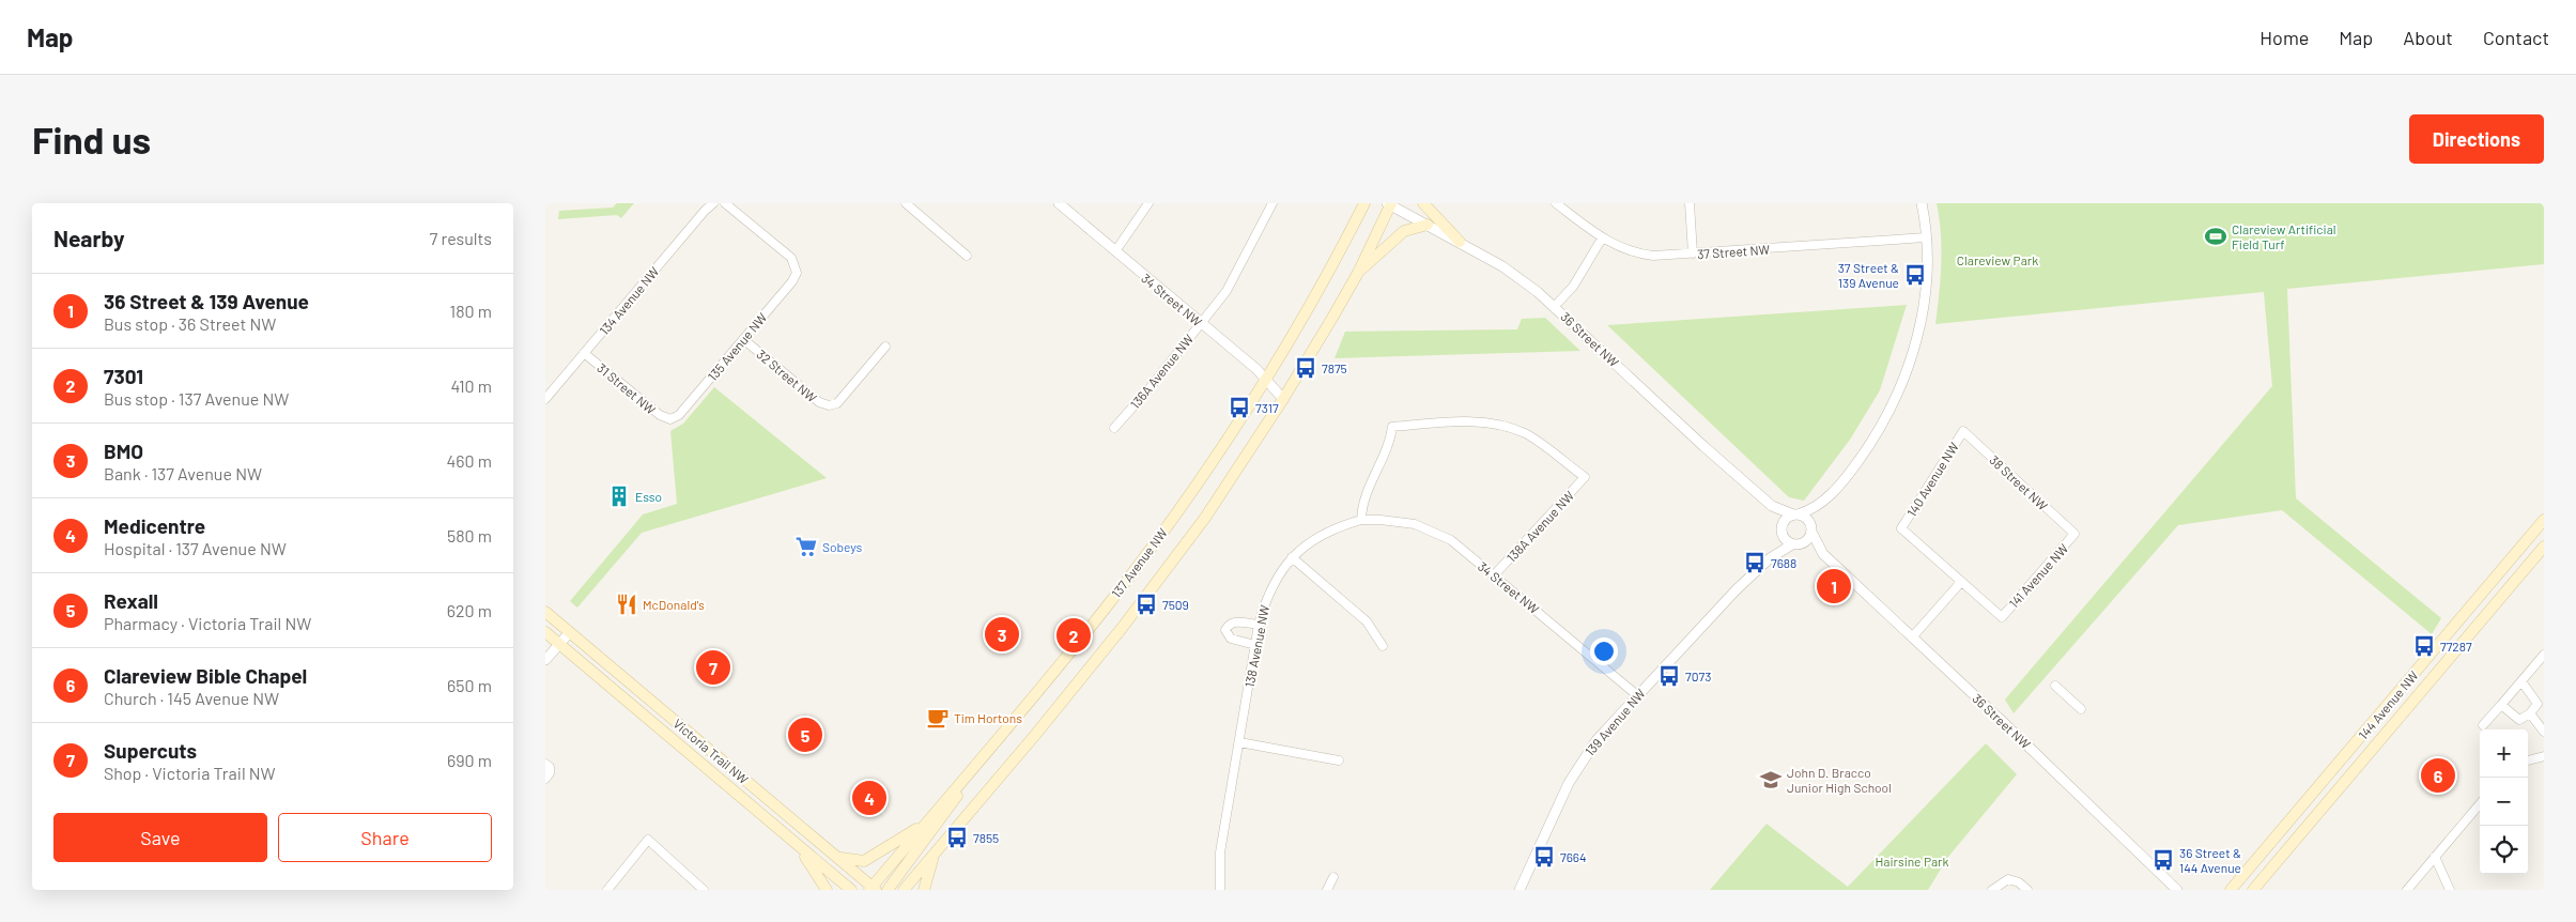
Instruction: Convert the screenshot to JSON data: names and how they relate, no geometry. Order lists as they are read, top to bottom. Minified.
{"streets":{"main road":["137 Avenue NW","144 Avenue NW","Victoria Trail NW"],"street":["37 Street NW","34 Street NW","134 Avenue NW","36 Street NW","135 Avenue NW","136A Avenue NW","32 Street NW","31 Street NW","140 Avenue NW","38 Street NW","138A Avenue NW","141 Avenue NW","138 Avenue NW","139 Avenue NW"]},"crossings":[["34 Street NW","136A Avenue NW"],["34 Street NW","138A Avenue NW"],["34 Street NW","137 Avenue NW"],["34 Street NW","138 Avenue NW"],["34 Street NW","139 Avenue NW"],["134 Avenue NW","31 Street NW"],["36 Street NW","137 Avenue NW"],["36 Street NW","139 Avenue NW"],["135 Avenue NW","32 Street NW"],["135 Avenue NW","31 Street NW"],["140 Avenue NW","38 Street NW"],["140 Avenue NW","141 Avenue NW"],["38 Street NW","141 Avenue NW"],["138A Avenue NW","138 Avenue NW"],["137 Avenue NW","Victoria Trail NW"]],"parks":["Clareview Park","Hairsine Park"],"places":{"sports":["Clareview Artificial Field Turf"],"bus stop":["37 Street & 139 Avenue","7875","7317","7688","7509","77287","7073","7855","7664","36 Street & 144 Avenue"],"building":["Esso"],"supermarket":["Sobeys"],"restaurant":["McDonald's"],"cafe":["Tim Hortons"],"school or university":["John D. Bracco Junior High School"]},"page":{"header":"Map","nav":["Home","Map","About","Contact"],"buttons":["Directions",["Save","Share"]],"title":"Find us","heading":["Nearby","7 results"],"list":[{"mark":"1","name":"36 Street & 139 Avenue","note":"Bus stop · 36 Street NW","value":"180 m"},{"mark":"2","name":"7301","note":"Bus stop · 137 Avenue NW","value":"410 m"},{"mark":"3","name":"BMO","note":"Bank · 137 Avenue NW","value":"460 m"},{"mark":"4","name":"Medicentre","note":"Hospital · 137 Avenue NW","value":"580 m"},{"mark":"5","name":"Rexall","note":"Pharmacy · Victoria Trail NW","value":"620 m"},{"mark":"6","name":"Clareview Bible Chapel","note":"Church · 145 Avenue NW","value":"650 m"},{"mark":"7","name":"Supercuts","note":"Shop · Victoria Trail NW","value":"690 m"}],"pins":["1","3","2","7","5","6","4"],"map_buttons":["+","−"]}}
